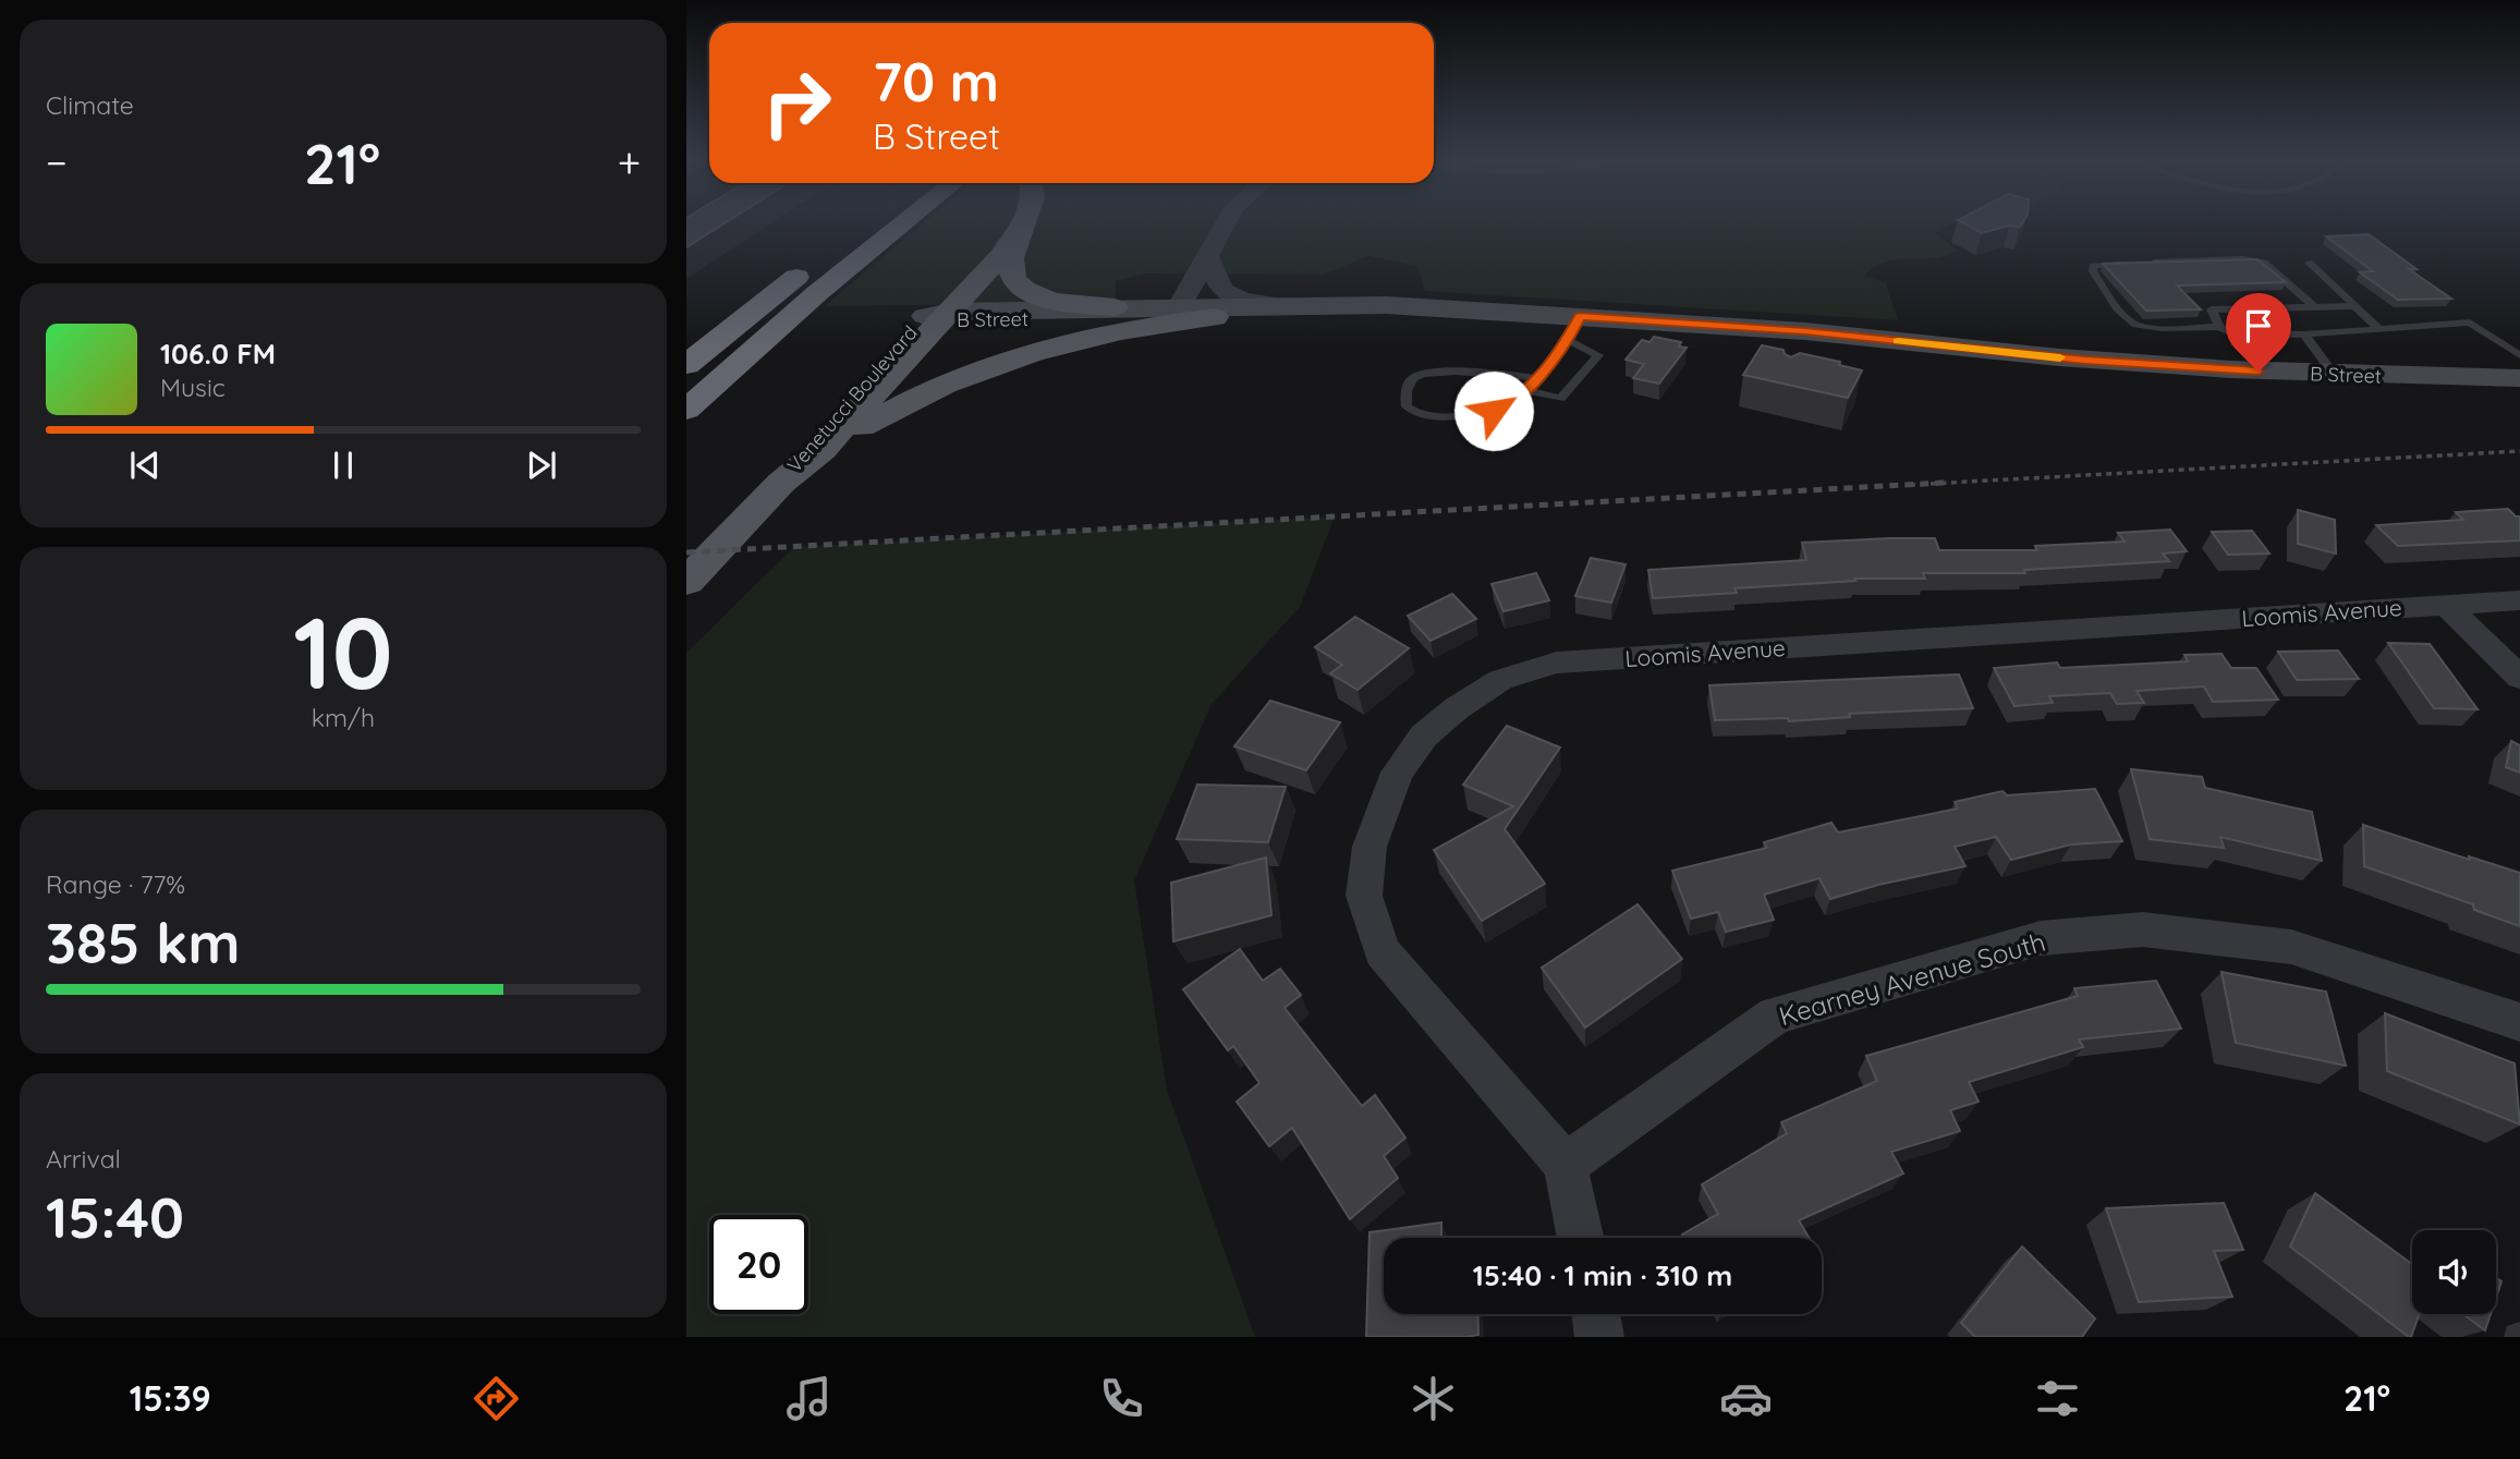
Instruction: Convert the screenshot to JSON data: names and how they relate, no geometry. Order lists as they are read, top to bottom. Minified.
{"streets":{"main road":["B Street","Venetucci Boulevard"],"street":["Loomis Avenue","Kearney Avenue South"]},"crossings":[["B Street","Venetucci Boulevard"],["Loomis Avenue","Kearney Avenue South"]],"page":{"tile":["Climate",["10","km/h"],["Range · 77%","385 km"],["Arrival","15:40"]],"turn":["70 m","B Street"],"heat":["−","21°","+"],"song":["106.0 FM","Music"],"limit":"20","trip":"15:40 · 1 min · 310 m","tabs":["15:39","21°"]}}
